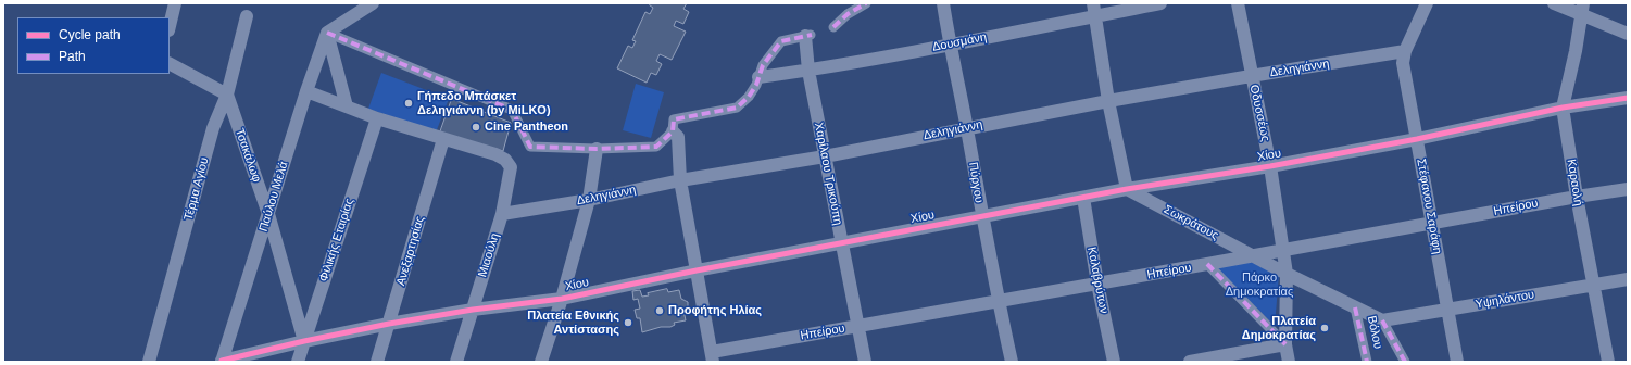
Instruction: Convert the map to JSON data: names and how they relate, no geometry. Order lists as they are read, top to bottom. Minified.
{"streets":{"street":["Δουσμάνη","Δεληγιάννη","Οδυσσέως","Τσακάλωφ","Χίου","Χαρίλαου Τρικούπη","Πύργου","Καραολή","Τέρμα Αγίου","Παύλου Μελά","Στέφανου Σαράφη","Ηπείρου","Σωκράτους","Φιλικής Εταιρίας","Ανεξαρτησίας","Μιαούλη","Καλαβρύτων","Υψηλάντου","Βόλου"]},"crossings":[["Δουσμάνη","Χαρίλαου Τρικούπη"],["Δουσμάνη","Πύργου"],["Δεληγιάννη","Οδυσσέως"],["Δεληγιάννη","Χαρίλαου Τρικούπη"],["Δεληγιάννη","Πύργου"],["Δεληγιάννη","Στέφανου Σαράφη"],["Δεληγιάννη","Μιαούλη"],["Οδυσσέως","Χίου"],["Οδυσσέως","Ηπείρου"],["Οδυσσέως","Σωκράτους"],["Τσακάλωφ","Χίου"],["Τσακάλωφ","Τέρμα Αγίου"],["Τσακάλωφ","Παύλου Μελά"],["Τσακάλωφ","Φιλικής Εταιρίας"],["Χίου","Χαρίλαου Τρικούπη"],["Χίου","Πύργου"],["Χίου","Καραολή"],["Χίου","Παύλου Μελά"],["Χίου","Στέφανου Σαράφη"],["Χίου","Σωκράτους"],["Χίου","Φιλικής Εταιρίας"],["Χίου","Ανεξαρτησίας"],["Χίου","Μιαούλη"],["Χίου","Καλαβρύτων"],["Χαρίλαου Τρικούπη","Ηπείρου"],["Πύργου","Ηπείρου"],["Καραολή","Ηπείρου"],["Καραολή","Υψηλάντου"],["Στέφανου Σαράφη","Ηπείρου"],["Στέφανου Σαράφη","Υψηλάντου"],["Ηπείρου","Σωκράτους"],["Ηπείρου","Καλαβρύτων"],["Σωκράτους","Υψηλάντου"],["Σωκράτους","Βόλου"],["Ανεξαρτησίας","Μιαούλη"]],"parks":["Πάρκο Δημοκρατίας"],"places":["Γήπεδο Μπάσκετ Δεληγιάννη (by MiLKO)","Cine Pantheon","Προφήτης Ηλίας","Πλατεία Εθνικής Αντίστασης","Πλατεία Δημοκρατίας"],"legend":["Cycle path","Path"]}
